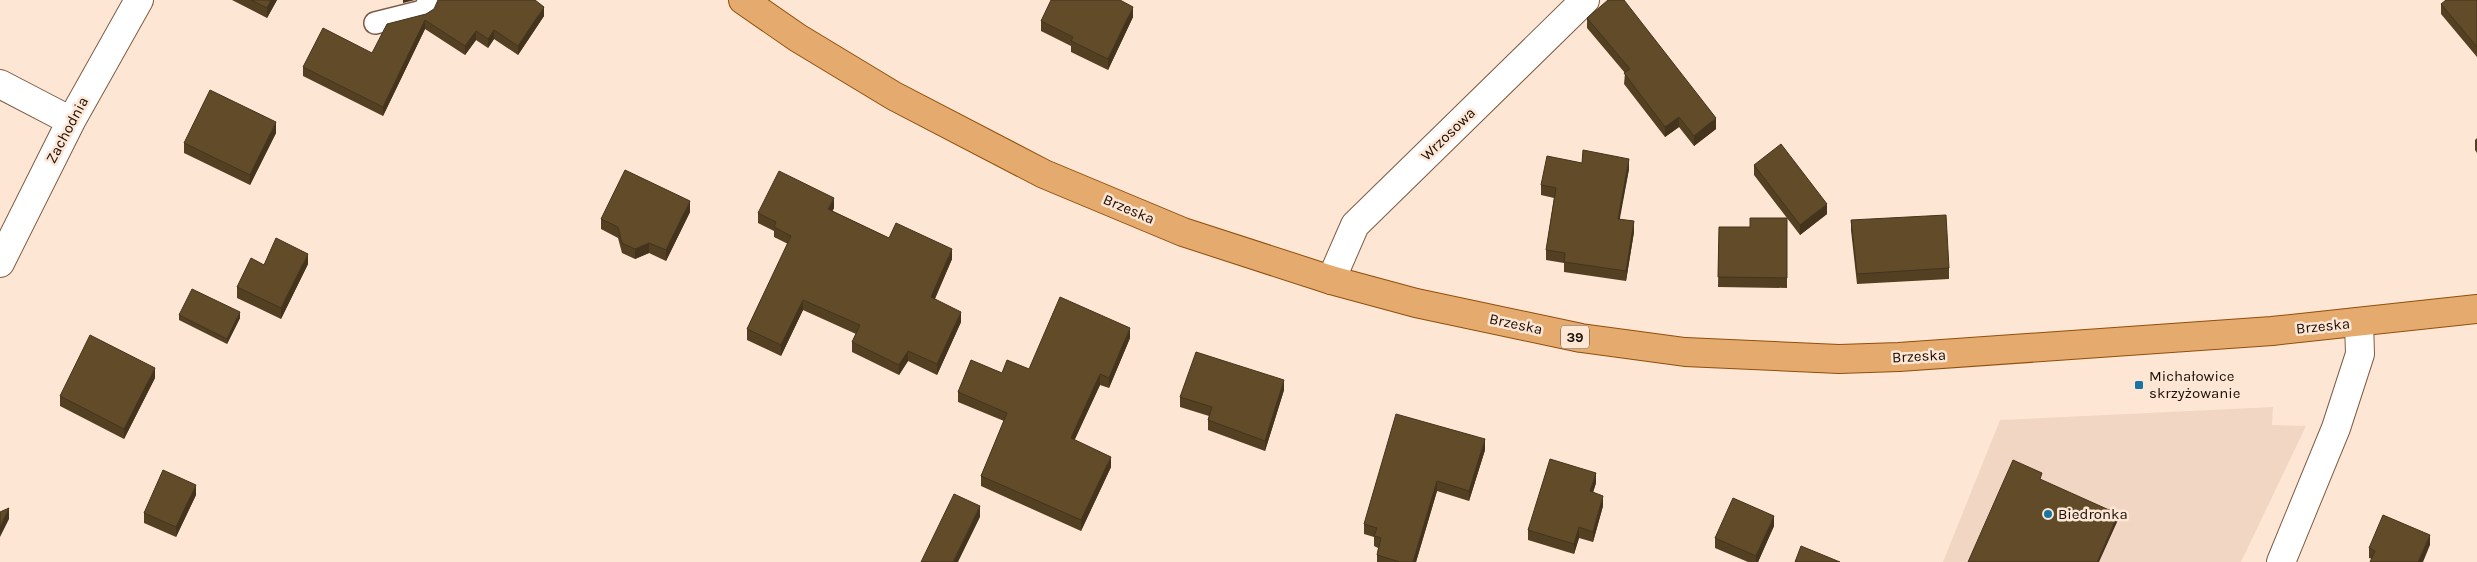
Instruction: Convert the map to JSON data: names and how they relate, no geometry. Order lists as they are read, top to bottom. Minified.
{"streets":{"main road":["Brzeska","39"],"street":["Zachodnia","Wrzosowa"]},"crossings":[["Wrzosowa","Brzeska"]],"places":{"transit":["Michałowice skrzyżowanie"],"other":["Biedronka"]}}
